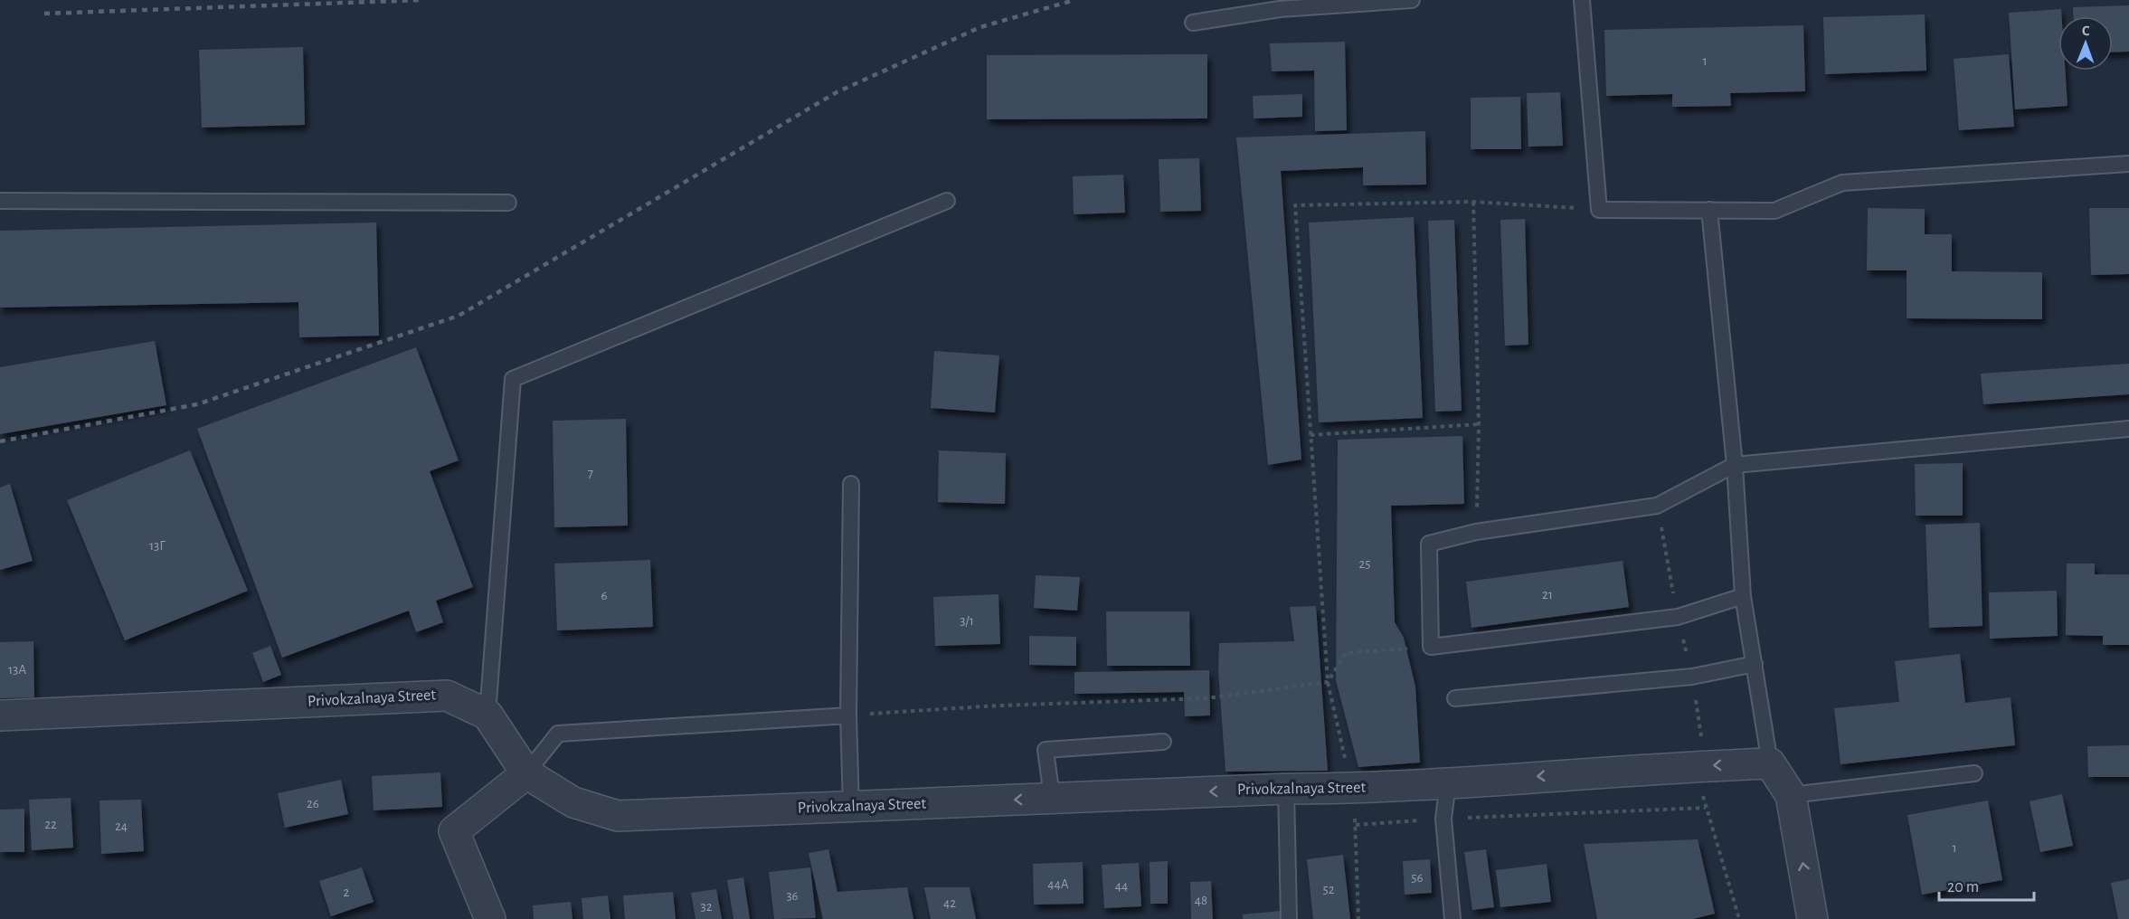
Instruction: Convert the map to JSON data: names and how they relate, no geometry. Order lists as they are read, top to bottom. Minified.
{"streets":{"street":["Privokzalnaya Street"]},"one_way":["Privokzalnaya Street"],"house_numbers":["1","7","13Г","25","21","6","3/1","13А","26","22","24","1","56","44А","44","52","2","36","48","42","32"],"scale_bar":"20 m","north":"top"}
